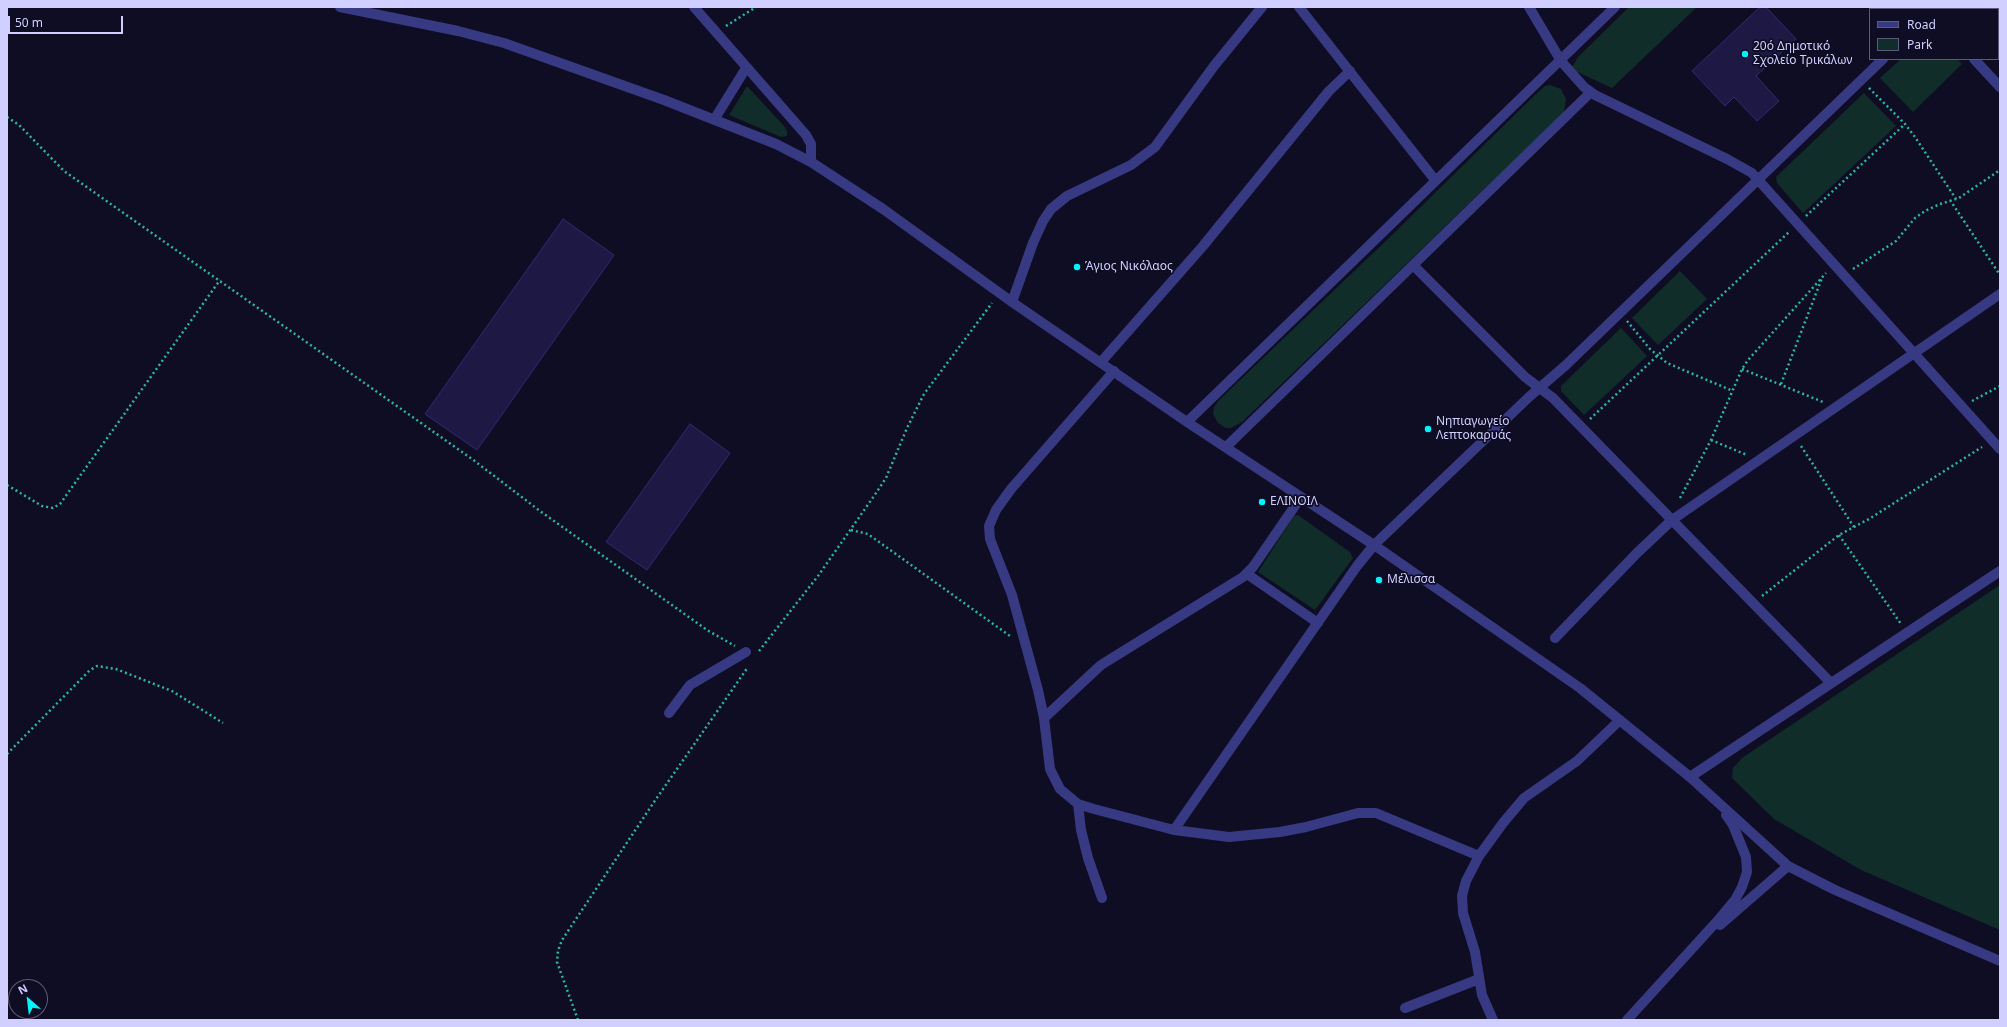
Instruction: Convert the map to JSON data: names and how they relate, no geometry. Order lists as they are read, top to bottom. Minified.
{"places":["20ό Δημοτικό Σχολείο Τρικάλων","Άγιος Νικόλαος","Νηπιαγωγείο Λεπτοκαρυάς","ΕΛΙΝΟΙΛ","Μέλισσα"],"legend":["Road","Park"],"scale_bar":"50 m","north":"top left"}
